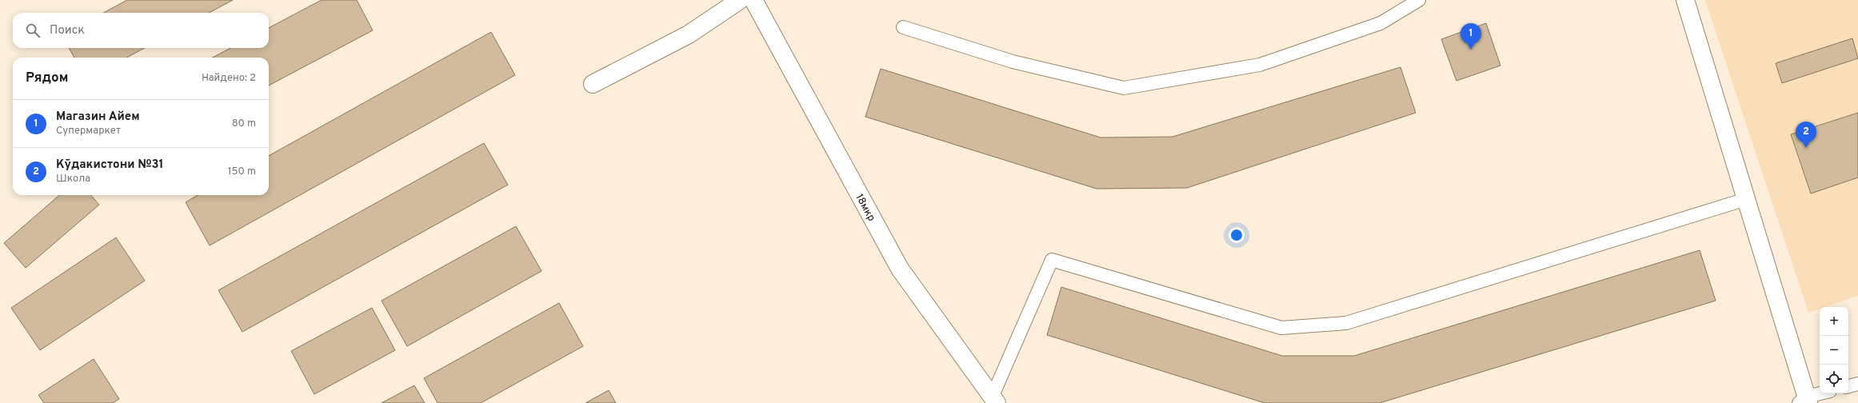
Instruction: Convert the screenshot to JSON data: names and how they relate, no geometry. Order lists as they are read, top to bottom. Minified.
{"streets":{"street":["18мкр"]},"page":{"search":"Поиск","pins":["1","2"],"heading":["Рядом","Найдено: 2"],"list":[{"mark":"1","name":"Магазин Айем","note":"Супермаркет","value":"80 m"},{"mark":"2","name":"Кӯдакистони №31","note":"Школа","value":"150 m"}],"map_buttons":["+","−"]}}
